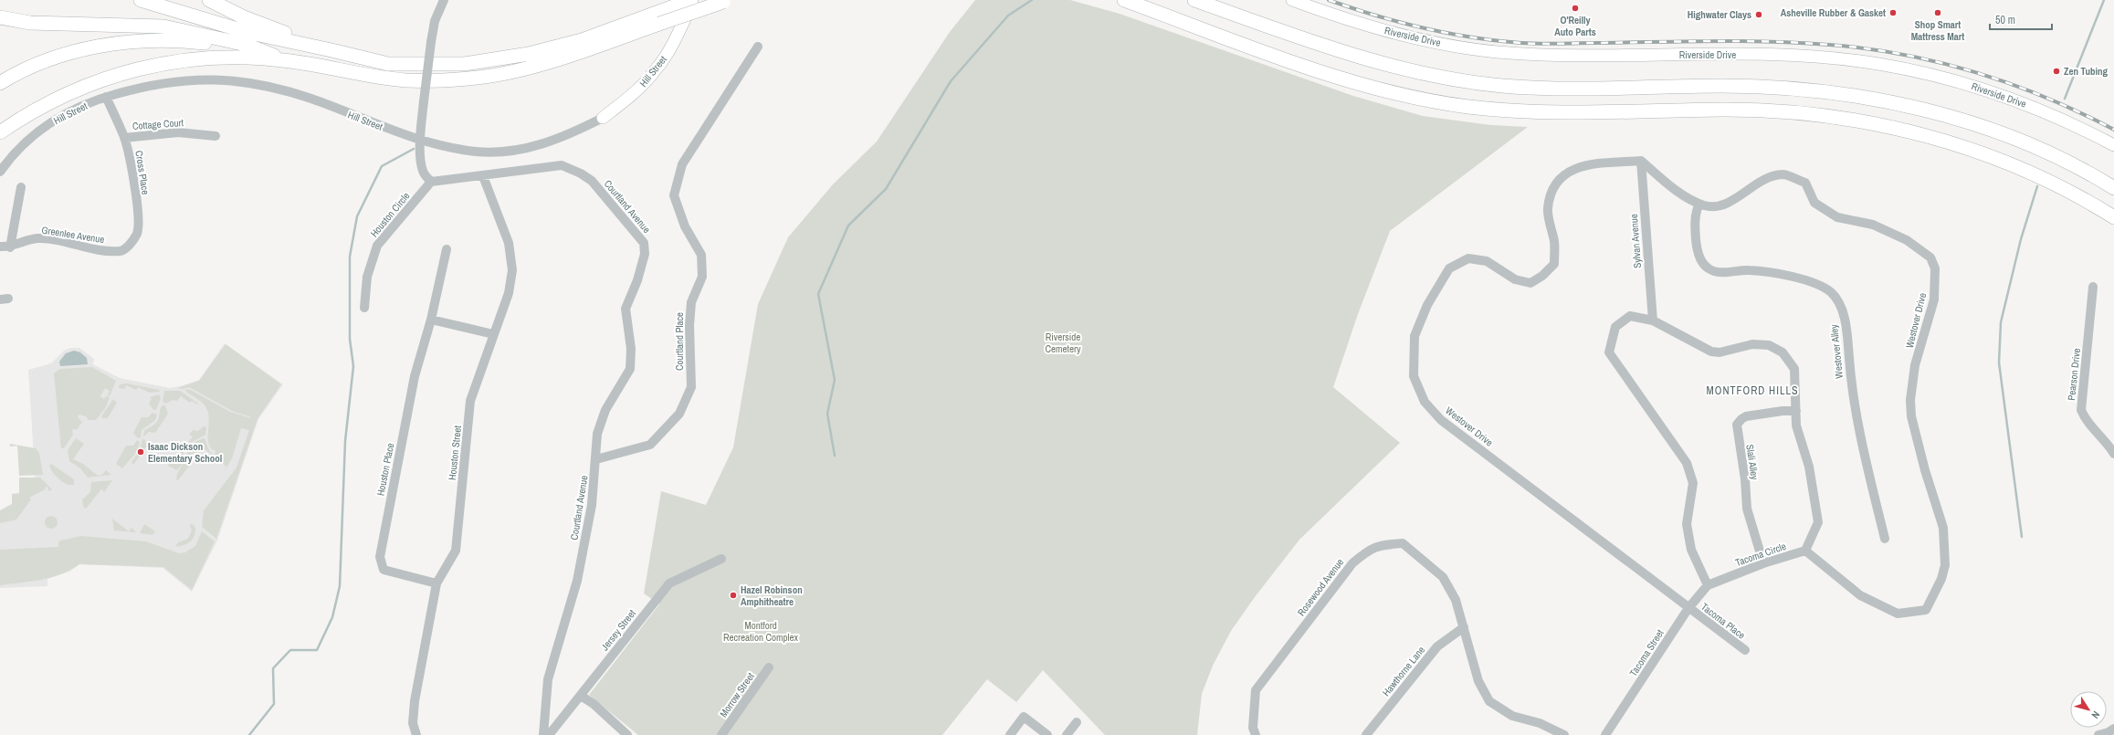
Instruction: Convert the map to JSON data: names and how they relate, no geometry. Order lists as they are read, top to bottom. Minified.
{"streets":{"main road":["Riverside Drive","Hill Street"],"street":["Cottage Court","Cross Place","Courtland Avenue","Houston Circle","Greenlee Avenue","Sylvan Avenue","Westover Drive","Courtland Place","Westover Alley","Pearson Drive","Houston Street","Slali Alley","Houston Place","Tacoma Circle","Rosewood Avenue","Tacoma Place","Jersey Street","Tacoma Street","Hawthorne Lane","Morrow Street"]},"crossings":[["Hill Street","Cross Place"],["Cottage Court","Cross Place"],["Cross Place","Greenlee Avenue"],["Courtland Avenue","Houston Circle"],["Courtland Avenue","Courtland Place"],["Courtland Avenue","Houston Street"],["Sylvan Avenue","Westover Drive"],["Westover Drive","Westover Alley"],["Westover Drive","Tacoma Circle"],["Westover Drive","Tacoma Place"],["Westover Drive","Tacoma Street"],["Houston Street","Houston Place"],["Slali Alley","Tacoma Circle"],["Tacoma Circle","Tacoma Street"],["Rosewood Avenue","Hawthorne Lane"],["Tacoma Place","Tacoma Street"]],"districts":["MONTFORD HILLS"],"parks":["Riverside Cemetery","Montford Recreation Complex"],"places":["O'Reilly Auto Parts","Asheville Rubber & Gasket","Shop Smart Mattress Mart","Highwater Clays","Zen Tubing","Isaac Dickson Elementary School","Hazel Robinson Amphitheatre"],"scale_bar":"50 m","north":"bottom right"}
